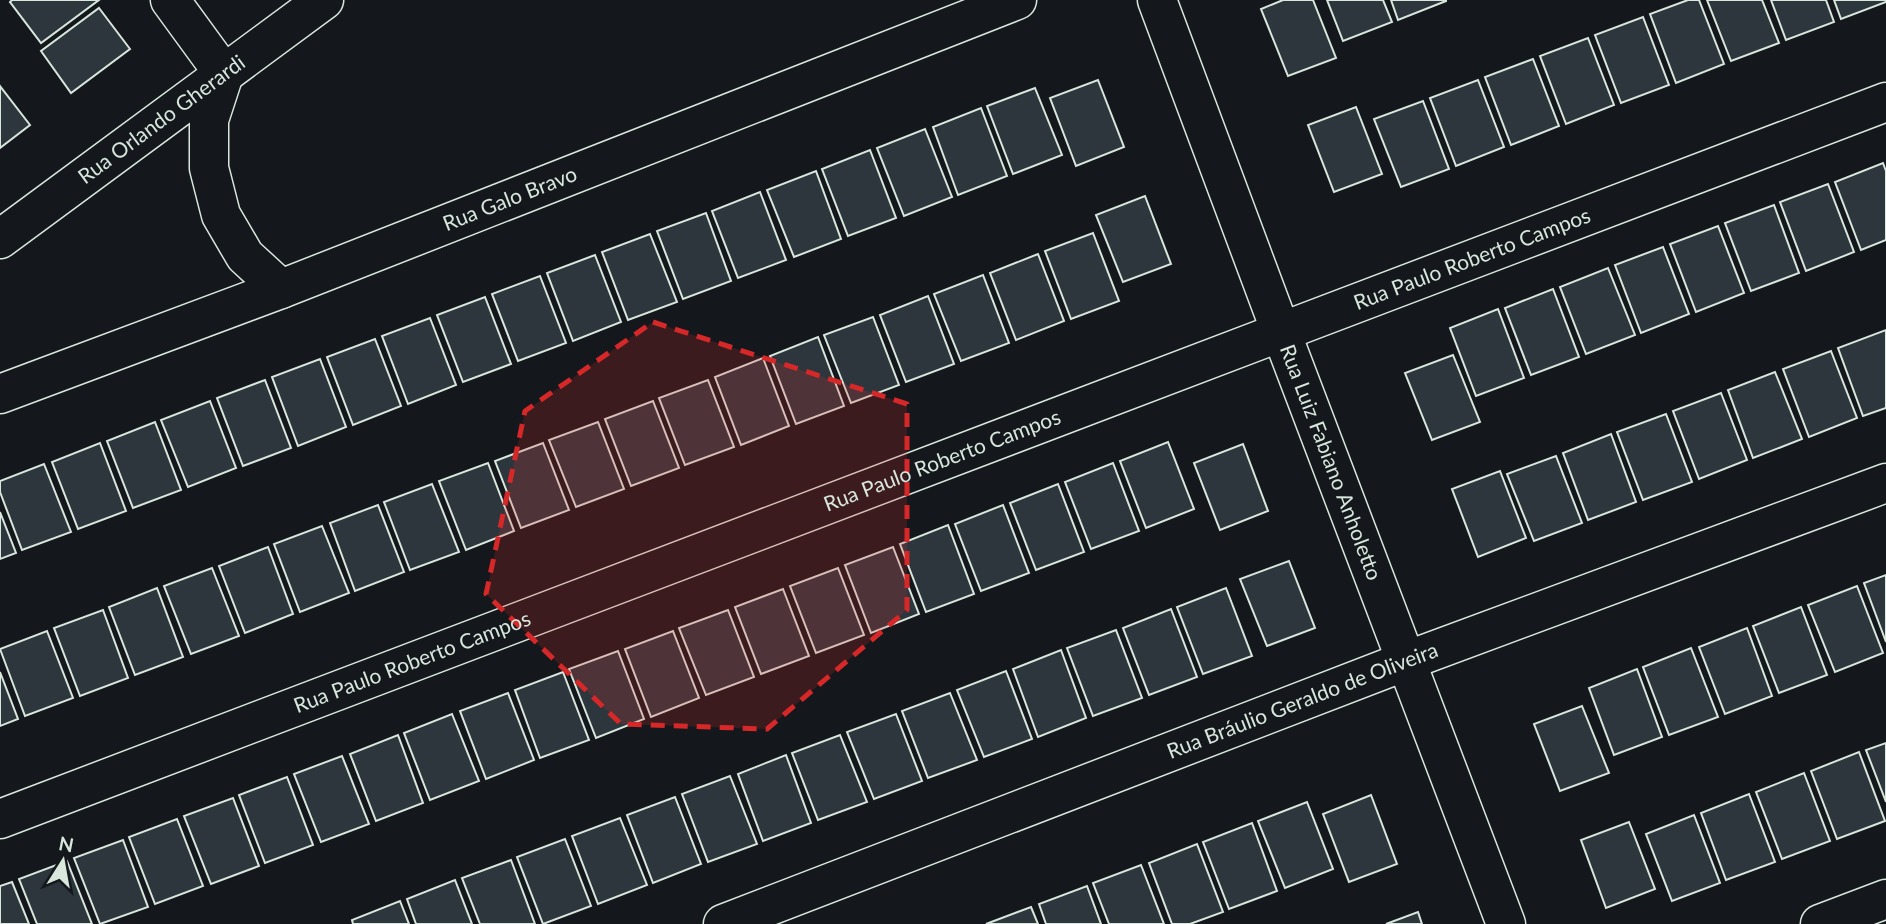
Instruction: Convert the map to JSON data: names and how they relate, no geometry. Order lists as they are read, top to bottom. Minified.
{"streets":{"street":["Rua Orlando Gherardi","Rua Galo Bravo","Rua Paulo Roberto Campos","Rua Luiz Fabiano Anholetto","Rua Bráulio Geraldo de Oliveira"]},"crossings":[["Rua Paulo Roberto Campos","Rua Luiz Fabiano Anholetto"],["Rua Luiz Fabiano Anholetto","Rua Bráulio Geraldo de Oliveira"]],"north":"top"}
